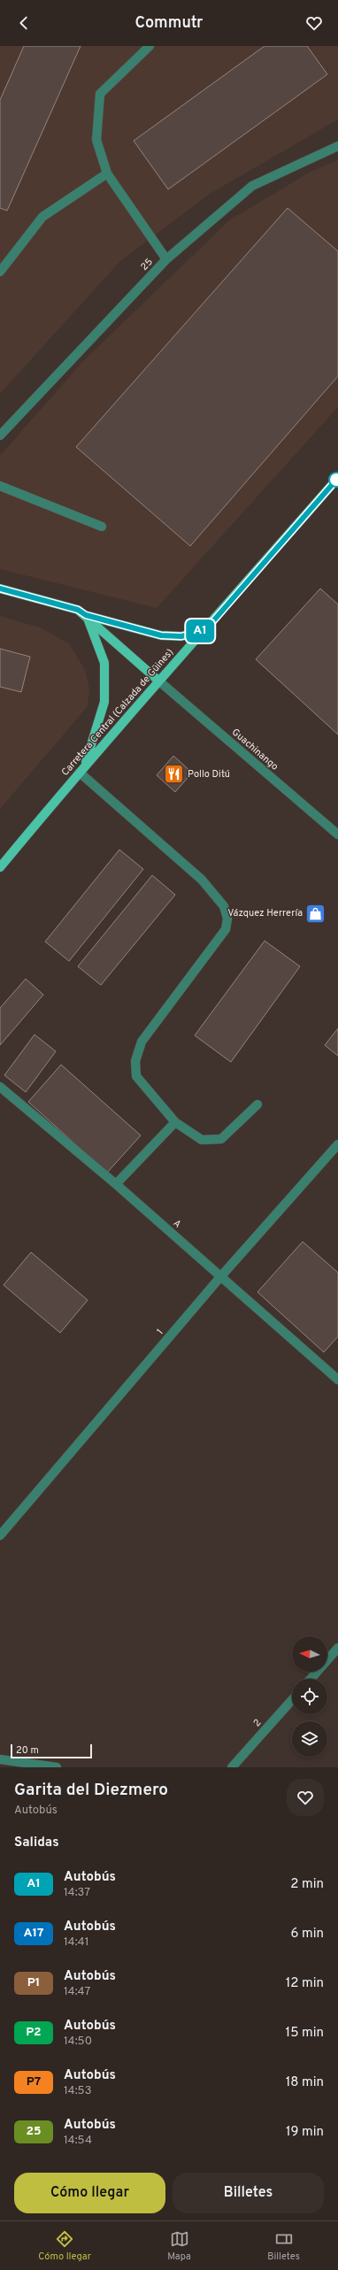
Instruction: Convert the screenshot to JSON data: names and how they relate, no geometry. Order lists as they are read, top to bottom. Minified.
{"streets":{"main road":["Carretera Central (Calzada de Güines)"],"street":["25","Guachinango","A","1","2"]},"crossings":[["Carretera Central (Calzada de Güines)","Guachinango"],["A","1"]],"places":{"restaurant":["Pollo Ditú"],"shop":["Vázquez Herrería"]},"lines":["bus line A1"],"scale_bar":"20 m","north":"left","page":{"header":"Commutr","on_map":"A1","scale":"20 m","heading":[["Garita del Diezmero","Autobús"],"Salidas"],"list":[{"mark":"A1","name":"Autobús","note":"14:37","value":"2 min"},{"mark":"A17","name":"Autobús","note":"14:41","value":"6 min"},{"mark":"P1","name":"Autobús","note":"14:47","value":"12 min"},{"mark":"P2","name":"Autobús","note":"14:50","value":"15 min"},{"mark":"P7","name":"Autobús","note":"14:53","value":"18 min"},{"mark":"25","name":"Autobús","note":"14:54","value":"19 min"}],"buttons":["Cómo llegar","Billetes"],"tabs":["Cómo llegar","Mapa","Billetes"]}}
